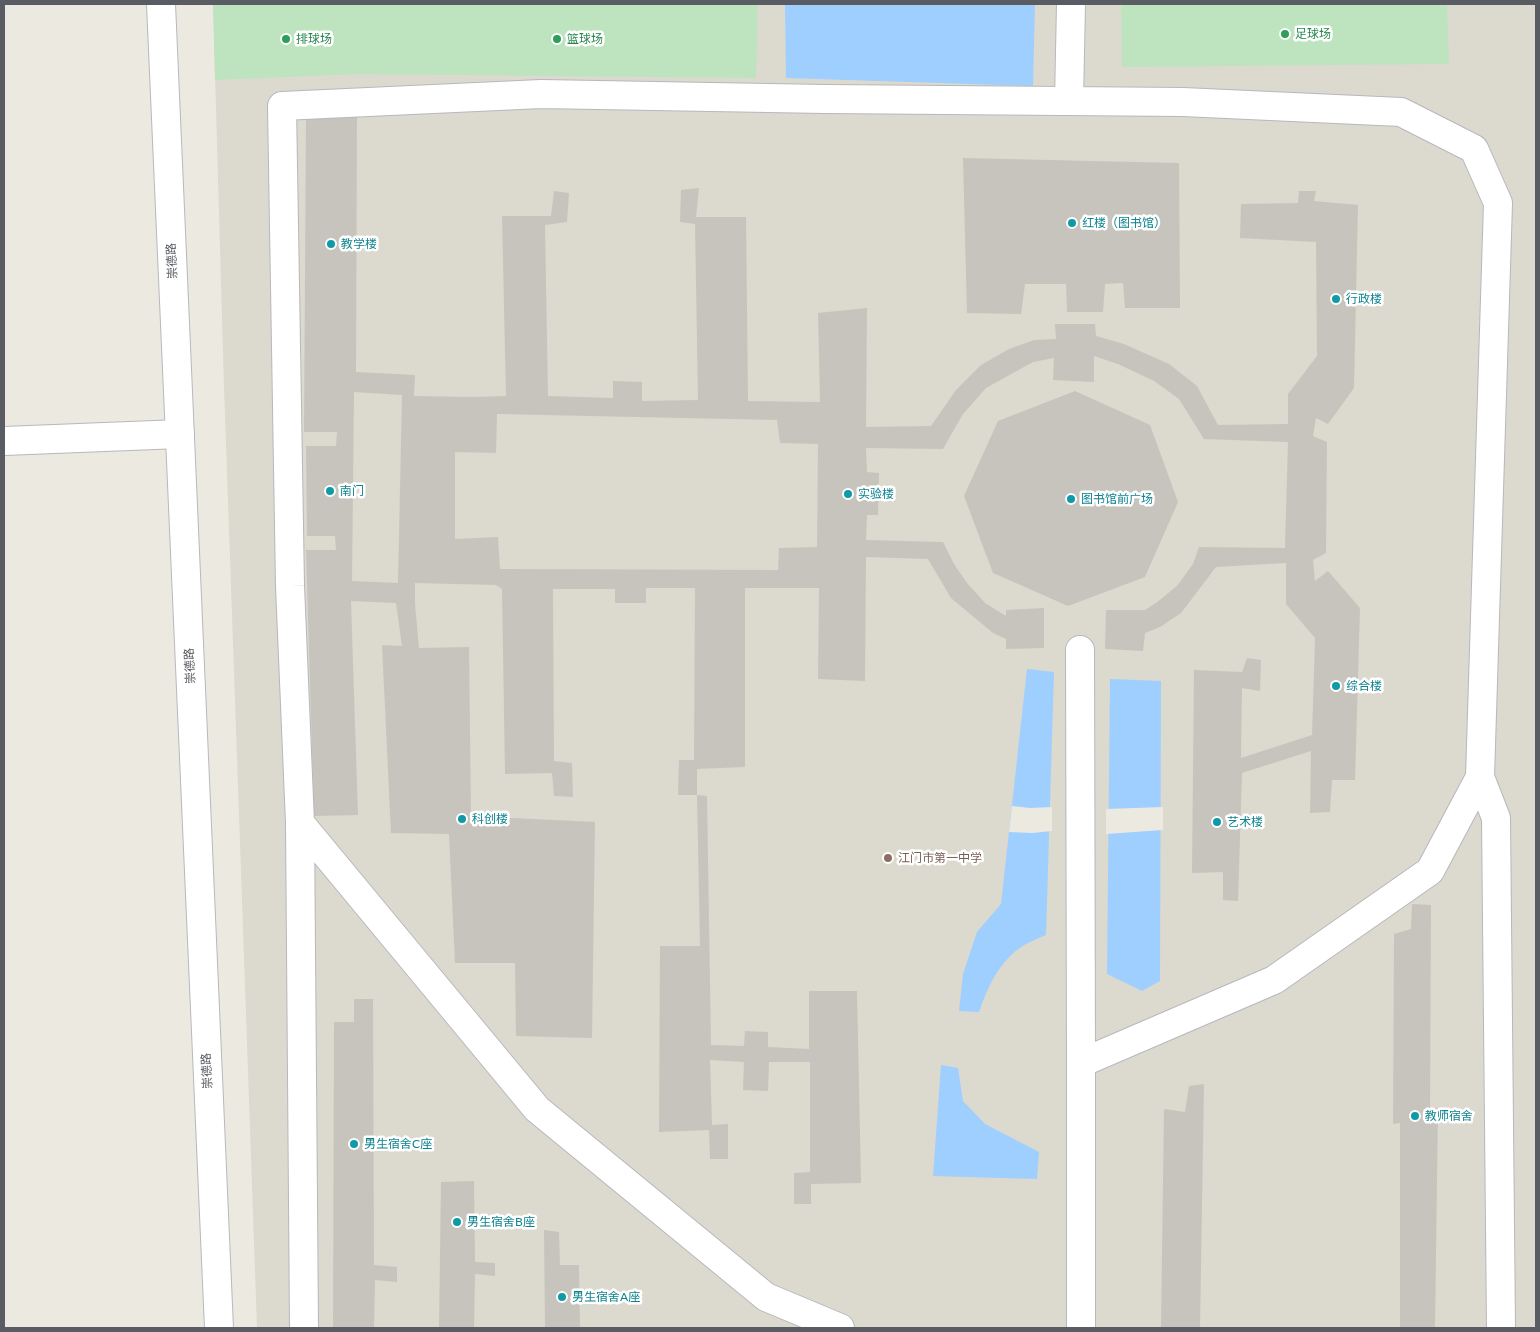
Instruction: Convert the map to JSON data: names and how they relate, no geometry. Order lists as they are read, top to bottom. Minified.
{"streets":{"street":["崇德路"]},"places":["足球场","排球场","篮球场","红楼（图书馆）","教学楼","行政楼","南门","实验楼","图书馆前广场","综合楼","科创楼","艺术楼","江门市第一中学","教师宿舍","男生宿舍C座","男生宿舍B座","男生宿舍A座"]}
